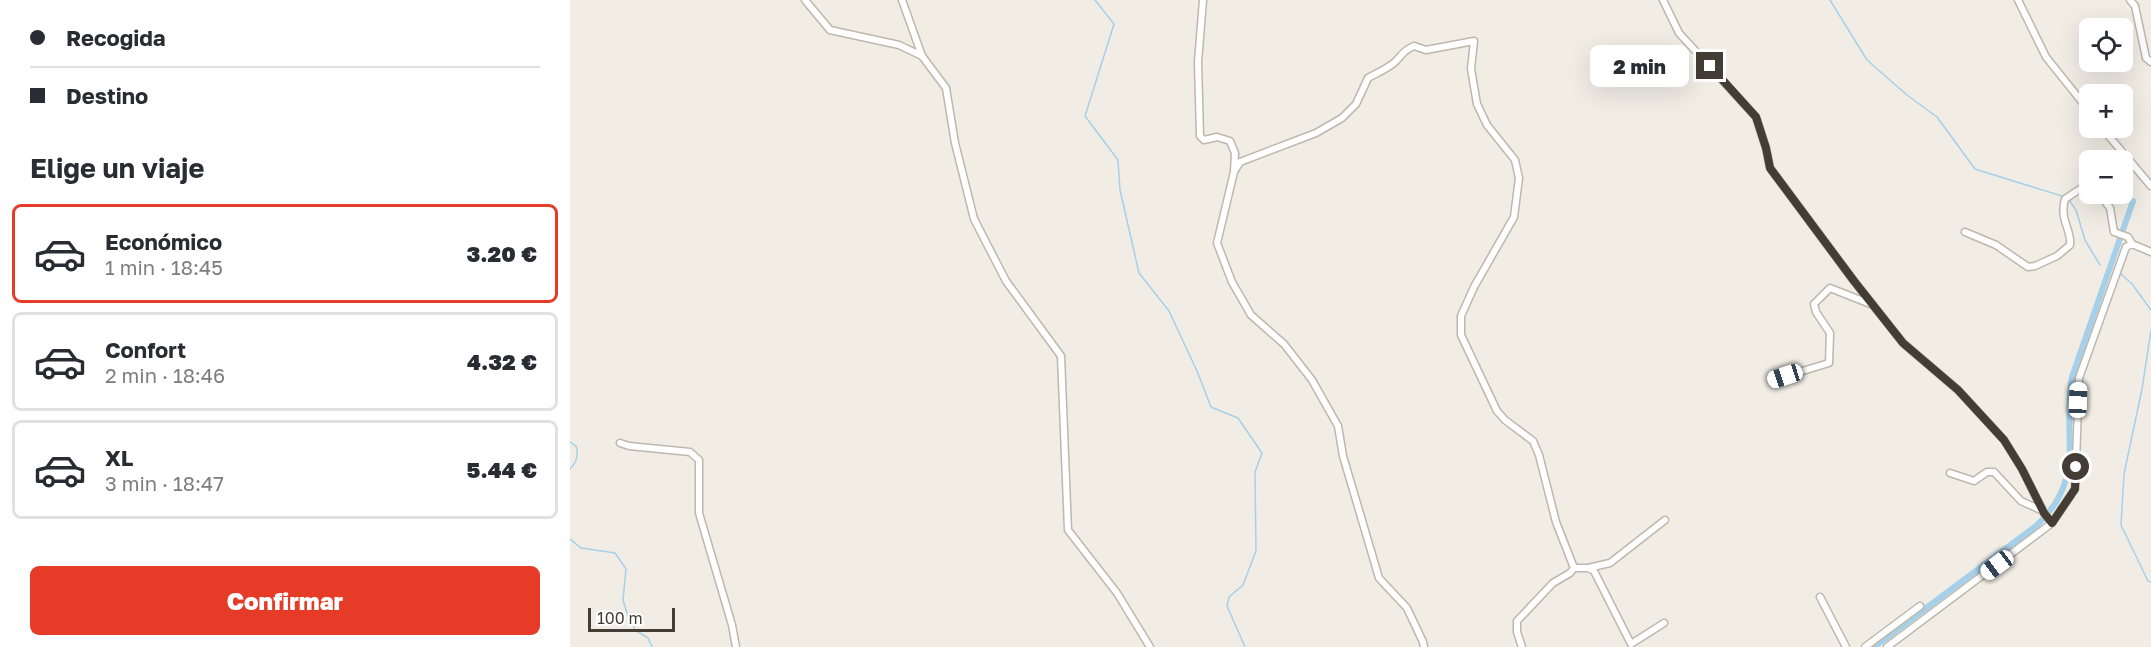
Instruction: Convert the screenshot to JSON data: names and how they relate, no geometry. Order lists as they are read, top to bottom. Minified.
{"scale_bar":"100 m","page":{"banner":["Recogida","Destino"],"map_buttons":["+","−"],"bubble":"2 min","heading":"Elige un viaje","list":[{"name":"Económico","note":"1 min · 18:45","value":"3.20 €"},{"name":"Confort","note":"2 min · 18:46","value":"4.32 €"},{"name":"XL","note":"3 min · 18:47","value":"5.44 €"}],"buttons":"Confirmar","scale":"100 m"}}
